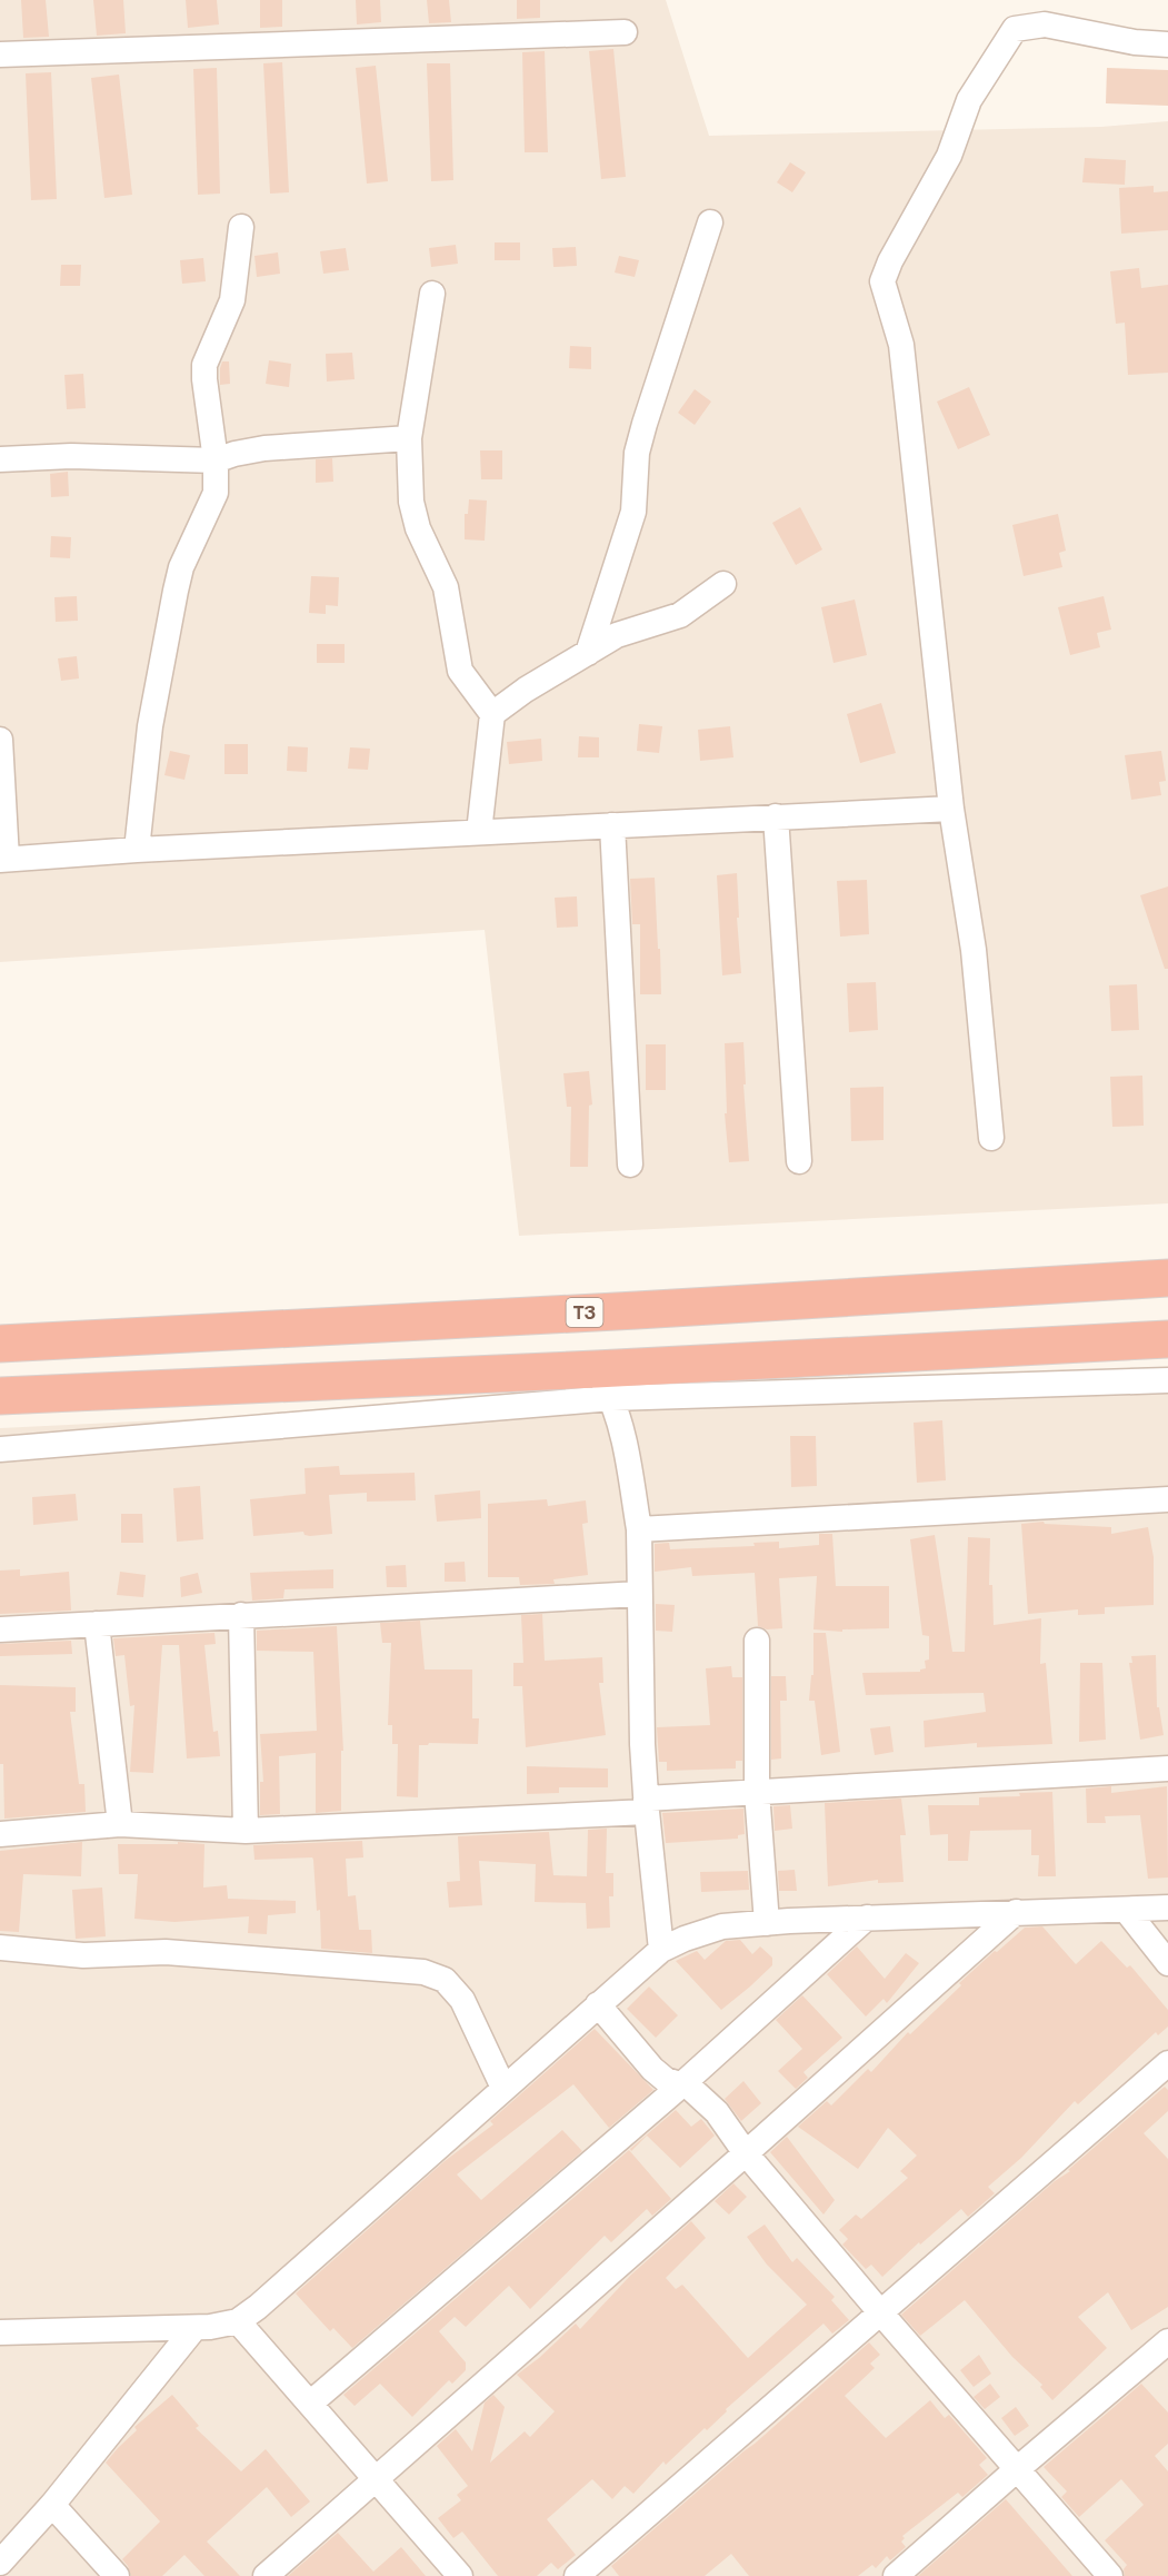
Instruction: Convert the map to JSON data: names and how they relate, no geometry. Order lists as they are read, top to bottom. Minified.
{"streets":{"highway":["T3"]}}
